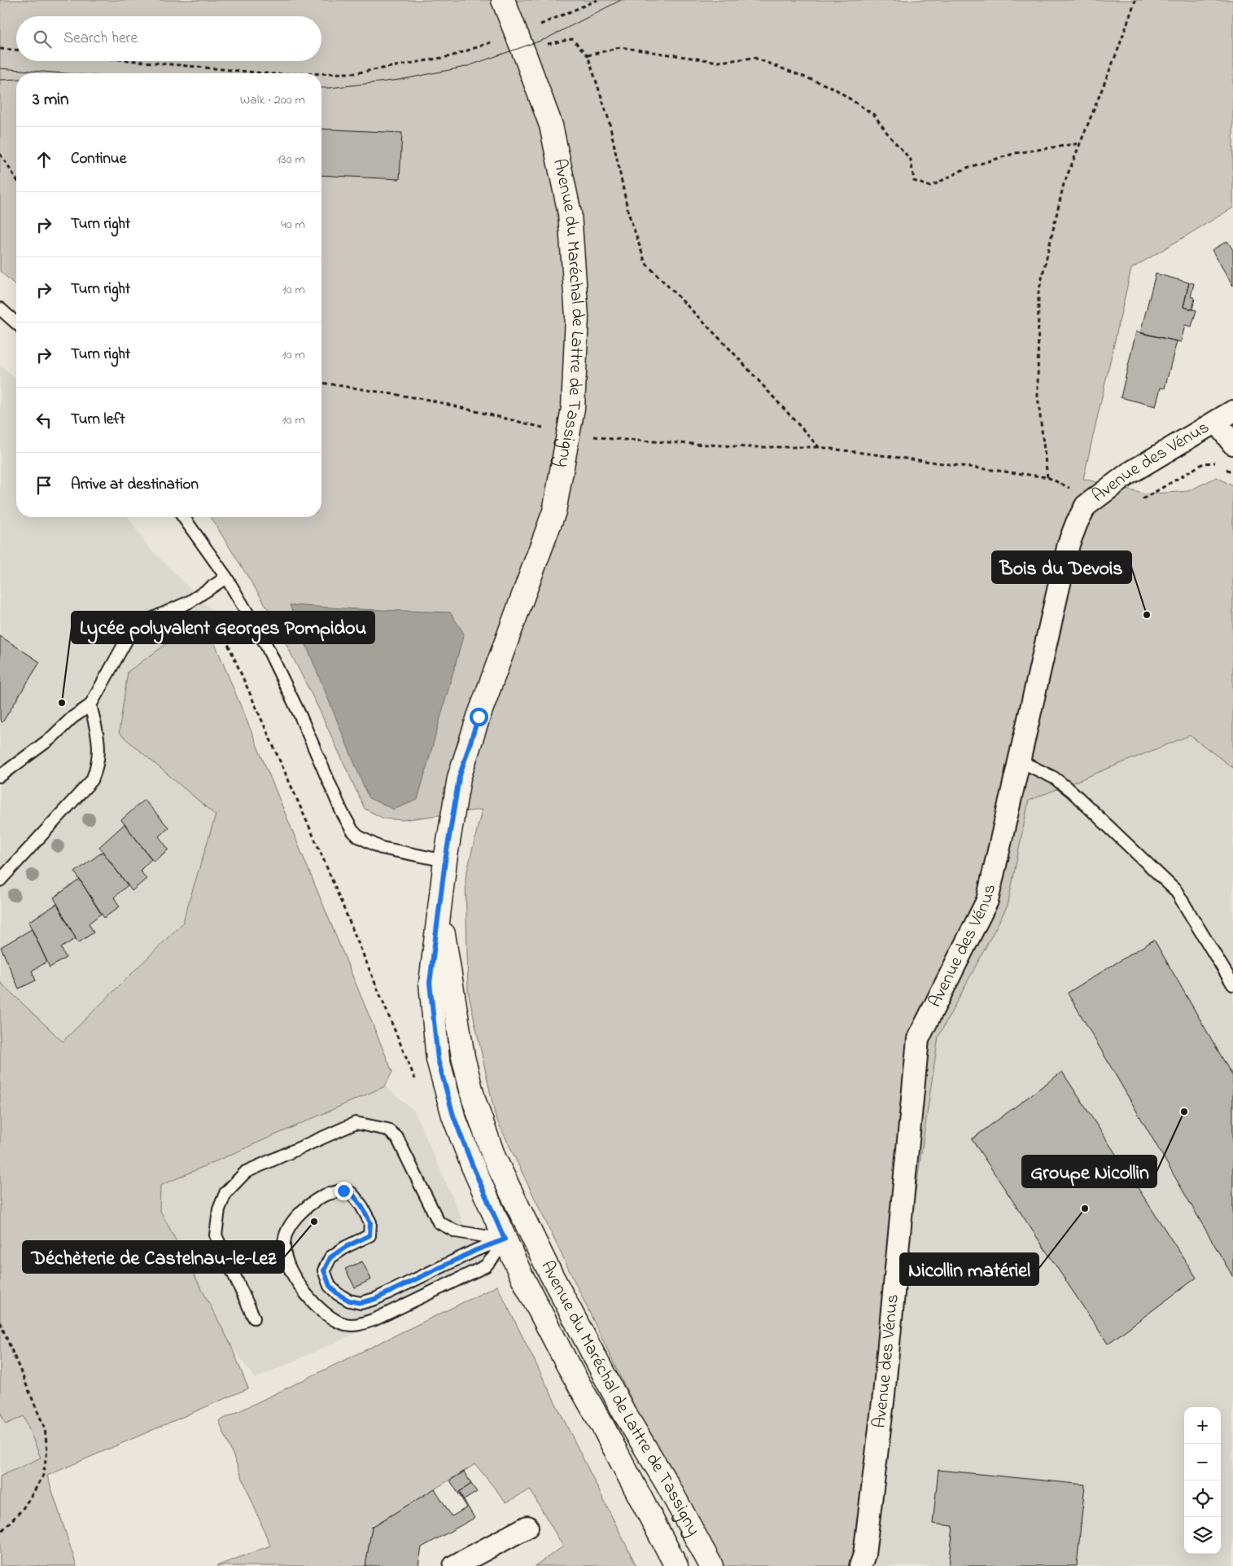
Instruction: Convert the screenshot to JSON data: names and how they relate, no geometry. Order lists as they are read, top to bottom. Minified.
{"streets":{"street":["Avenue du Maréchal de Lattre de Tassigny","Avenue des Vénus"]},"places":["Bois du Devois","Lycée polyvalent Georges Pompidou","Groupe Nicollin","Nicollin matériel","Déchèterie de Castelnau-le-Lez"],"page":{"search":"Search here","heading":["3 min","Walk · 200 m"],"list":[["Continue","130 m"],["Turn right","40 m"],["Turn right","10 m"],["Turn right","10 m"],["Turn left","10 m"],"Arrive at destination"],"map_buttons":["+","−"]}}
